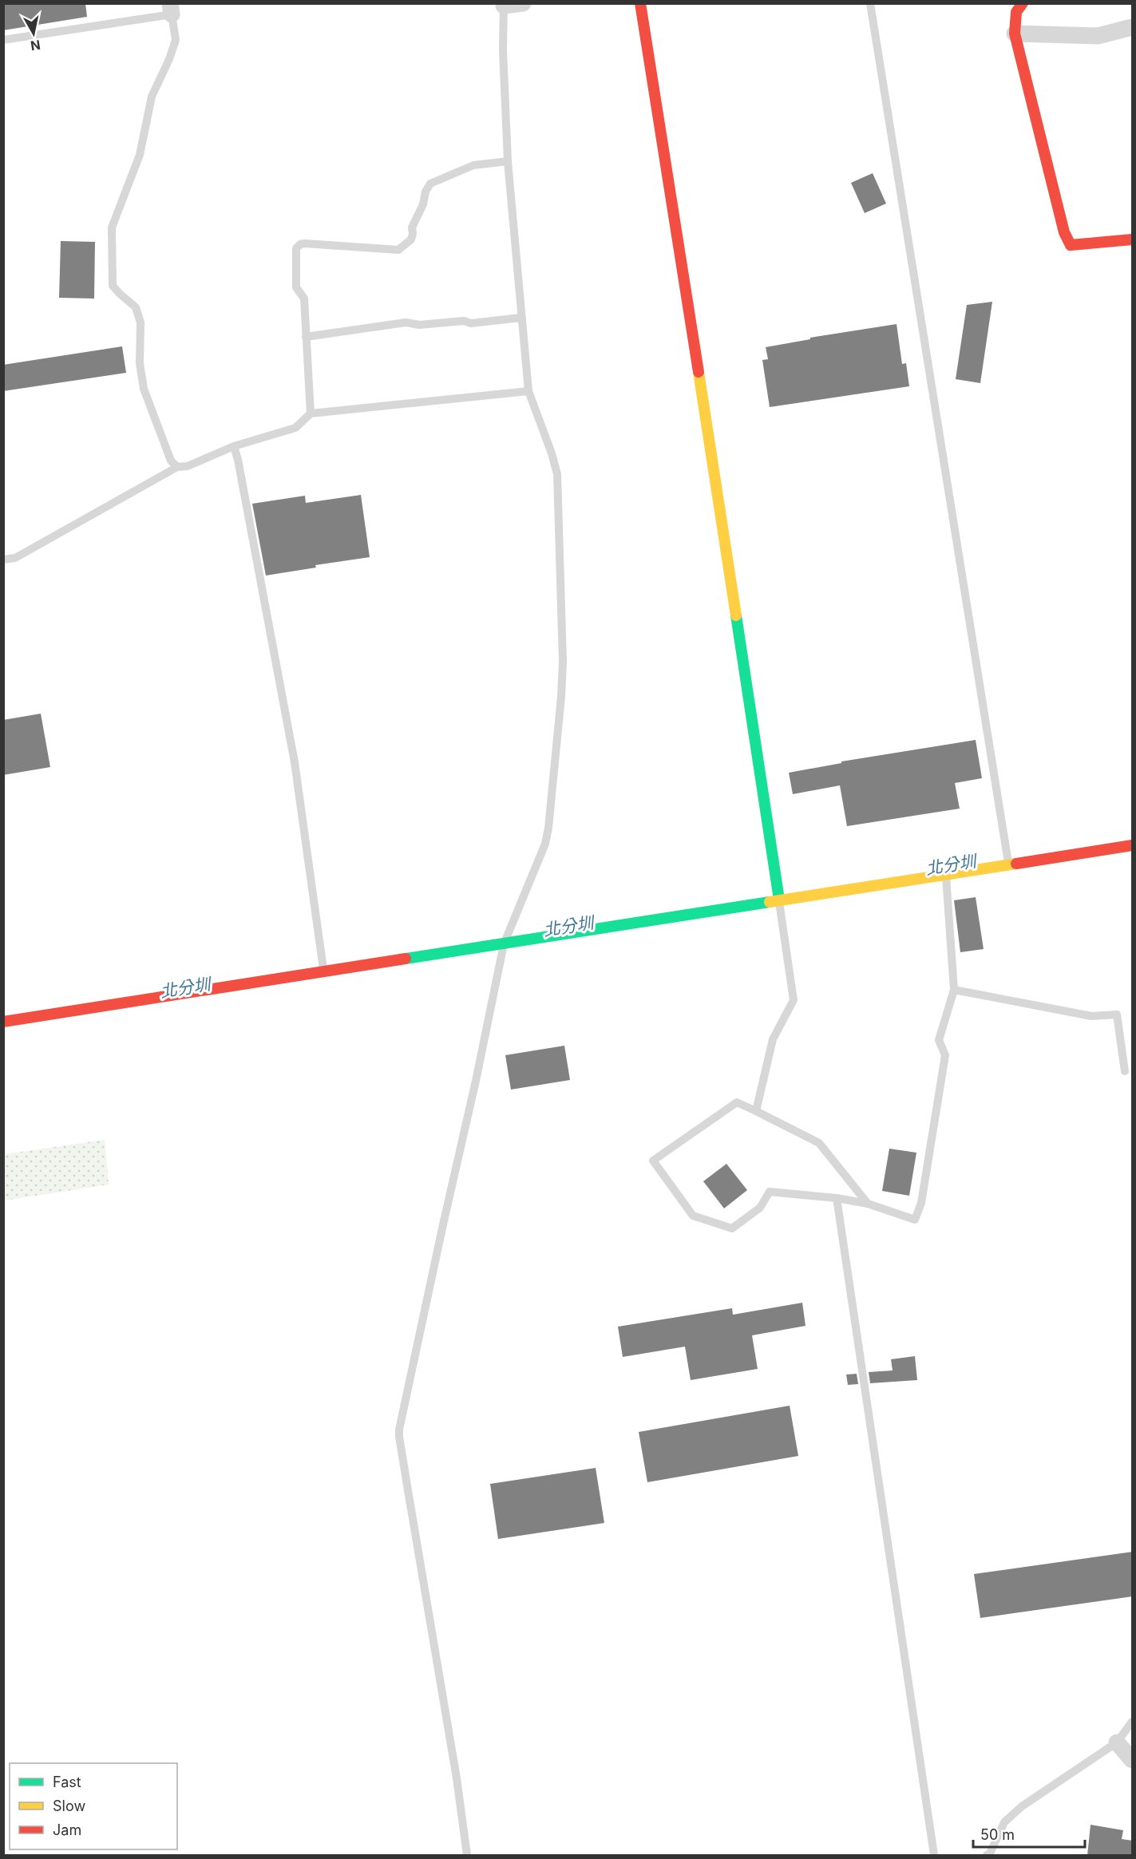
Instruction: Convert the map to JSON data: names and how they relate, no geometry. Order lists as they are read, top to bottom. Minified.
{"water":["北分圳"],"legend":["Fast","Slow","Jam"],"scale_bar":"50 m","north":"bottom"}
